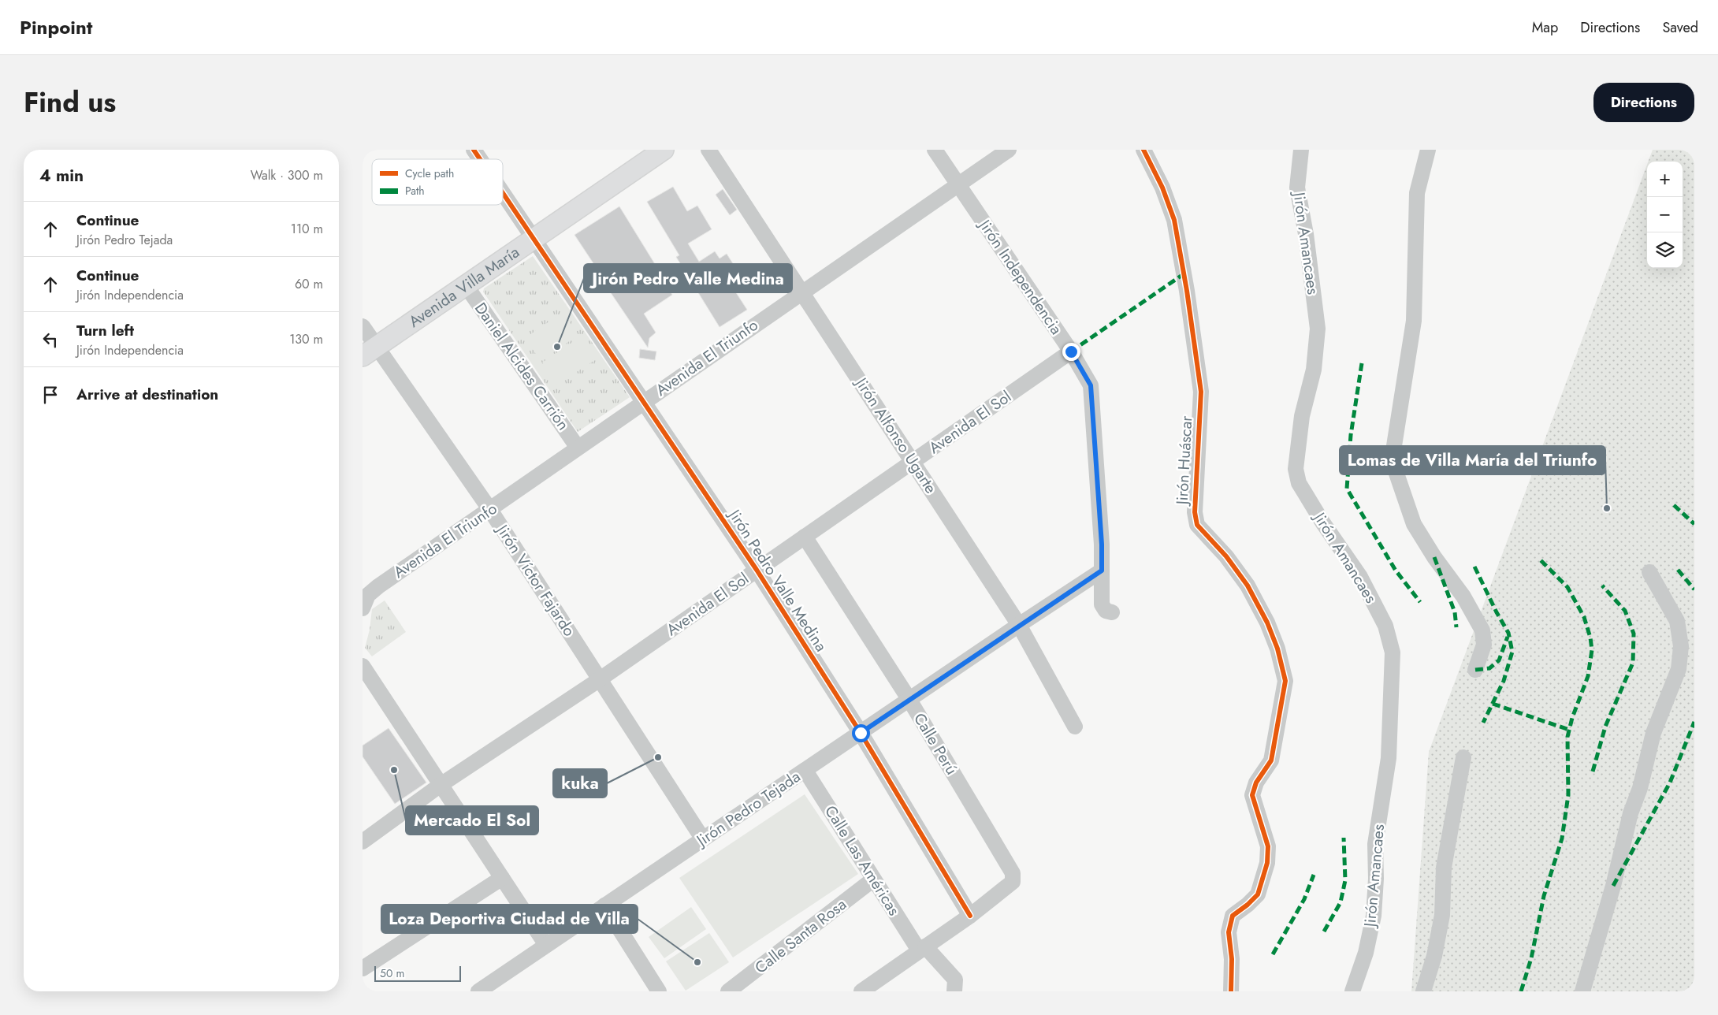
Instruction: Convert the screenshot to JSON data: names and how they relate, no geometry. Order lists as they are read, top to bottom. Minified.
{"streets":{"main road":["Avenida Villa María"],"street":["Jirón Amancaes","Jirón Independencia","Avenida El Triunfo","Daniel Alcides Carrión","Avenida El Sol","Jirón Alfonso Ugarte","Jirón Huáscar","Jirón Víctor Fajardo","Jirón Pedro Valle Medina","Calle Perú","Jirón Pedro Tejada","Calle Las Américas","Calle Santa Rosa"]},"crossings":[["Jirón Independencia","Avenida El Triunfo"],["Jirón Independencia","Avenida El Sol"],["Avenida Villa María","Daniel Alcides Carrión"],["Avenida Villa María","Jirón Víctor Fajardo"],["Avenida Villa María","Jirón Pedro Valle Medina"],["Avenida El Triunfo","Daniel Alcides Carrión"],["Avenida El Triunfo","Jirón Alfonso Ugarte"],["Avenida El Triunfo","Jirón Víctor Fajardo"],["Avenida El Triunfo","Jirón Pedro Valle Medina"],["Avenida El Sol","Jirón Alfonso Ugarte"],["Avenida El Sol","Jirón Víctor Fajardo"],["Avenida El Sol","Jirón Pedro Valle Medina"],["Avenida El Sol","Calle Perú"],["Jirón Alfonso Ugarte","Jirón Pedro Tejada"],["Jirón Víctor Fajardo","Jirón Pedro Tejada"],["Jirón Pedro Valle Medina","Calle Perú"],["Jirón Pedro Valle Medina","Jirón Pedro Tejada"],["Calle Perú","Jirón Pedro Tejada"],["Jirón Pedro Tejada","Calle Las Américas"],["Calle Las Américas","Calle Santa Rosa"]],"places":["Jirón Pedro Valle Medina","Lomas de Villa María del Triunfo","kuka","Mercado El Sol","Loza Deportiva Ciudad de Villa"],"legend":["Cycle path","Path"],"scale_bar":"50 m","page":{"header":"Pinpoint","nav":["Map","Directions","Saved"],"title":"Find us","buttons":"Directions","heading":["4 min","Walk · 300 m"],"map_buttons":["+","−"],"list":[["Continue","Jirón Pedro Tejada","110 m"],["Continue","Jirón Independencia","60 m"],["Turn left","Jirón Independencia","130 m"],"Arrive at destination"],"scale":"50 m"}}
